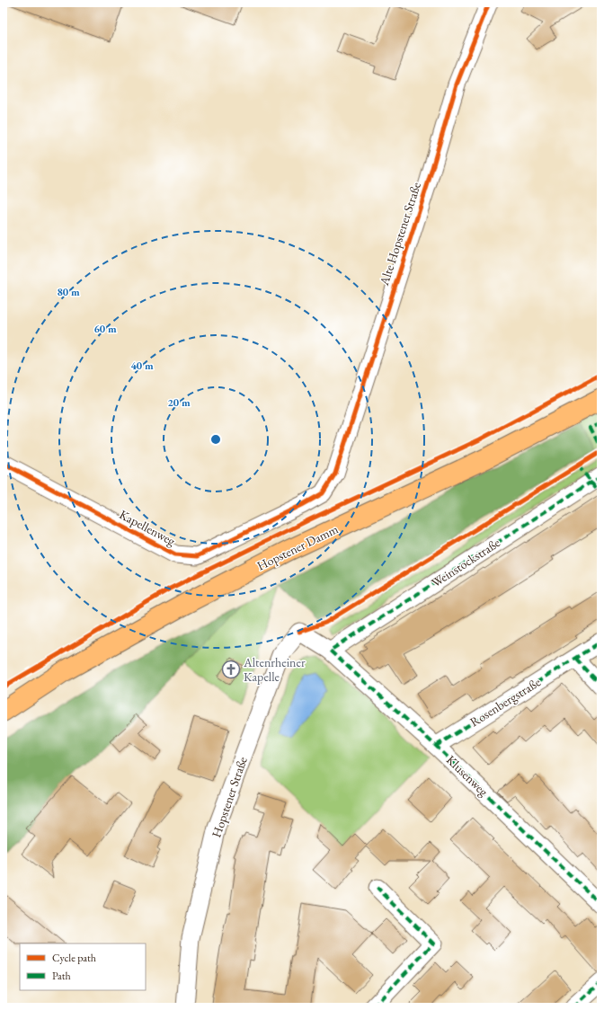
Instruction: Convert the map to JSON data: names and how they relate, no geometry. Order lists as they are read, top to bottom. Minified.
{"streets":{"main road":["Hopstener Damm"],"street":["Alte Hopstener Straße","Kapellenweg","Weinstockstraße","Rosenbergstraße","Klusenweg","Hopstener Straße"]},"crossings":[["Alte Hopstener Straße","Kapellenweg"],["Weinstockstraße","Klusenweg"],["Weinstockstraße","Hopstener Straße"],["Rosenbergstraße","Klusenweg"],["Klusenweg","Hopstener Straße"]],"places":{"church":["Altenrheiner Kapelle"]},"legend":["Cycle path","Path"],"rings":["80 m","60 m","40 m","20 m"]}
